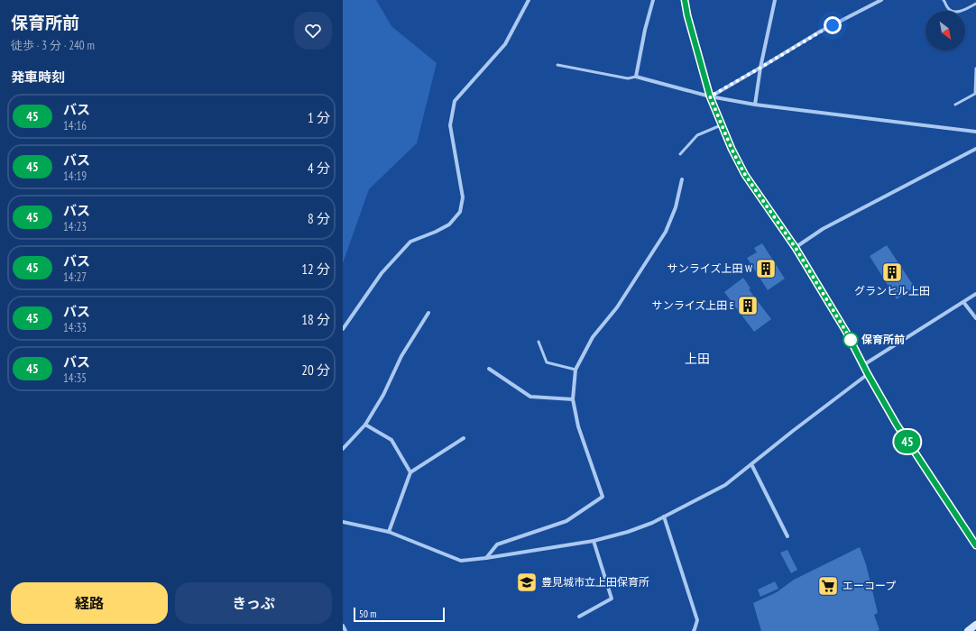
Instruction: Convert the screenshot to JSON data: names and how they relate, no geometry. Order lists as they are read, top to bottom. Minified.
{"districts":["上田"],"places":{"building":["サンライズ上田 W","グランヒル上田","サンライズ上田 E"],"other":["保育所前"],"school or university":["豊見城市立上田保育所"],"supermarket":["エーコープ"]},"lines":["bus line 45"],"scale_bar":"50 m","north":"bottom right","page":{"heading":[["保育所前","徒歩 · 3 分 · 240 m"],"発車時刻"],"on_map":"45","list":[{"mark":"45","name":"バス","note":"14:16","value":"1 分"},{"mark":"45","name":"バス","note":"14:19","value":"4 分"},{"mark":"45","name":"バス","note":"14:23","value":"8 分"},{"mark":"45","name":"バス","note":"14:27","value":"12 分"},{"mark":"45","name":"バス","note":"14:33","value":"18 分"},{"mark":"45","name":"バス","note":"14:35","value":"20 分"}],"buttons":["経路","きっぷ"],"scale":"50 m"}}
